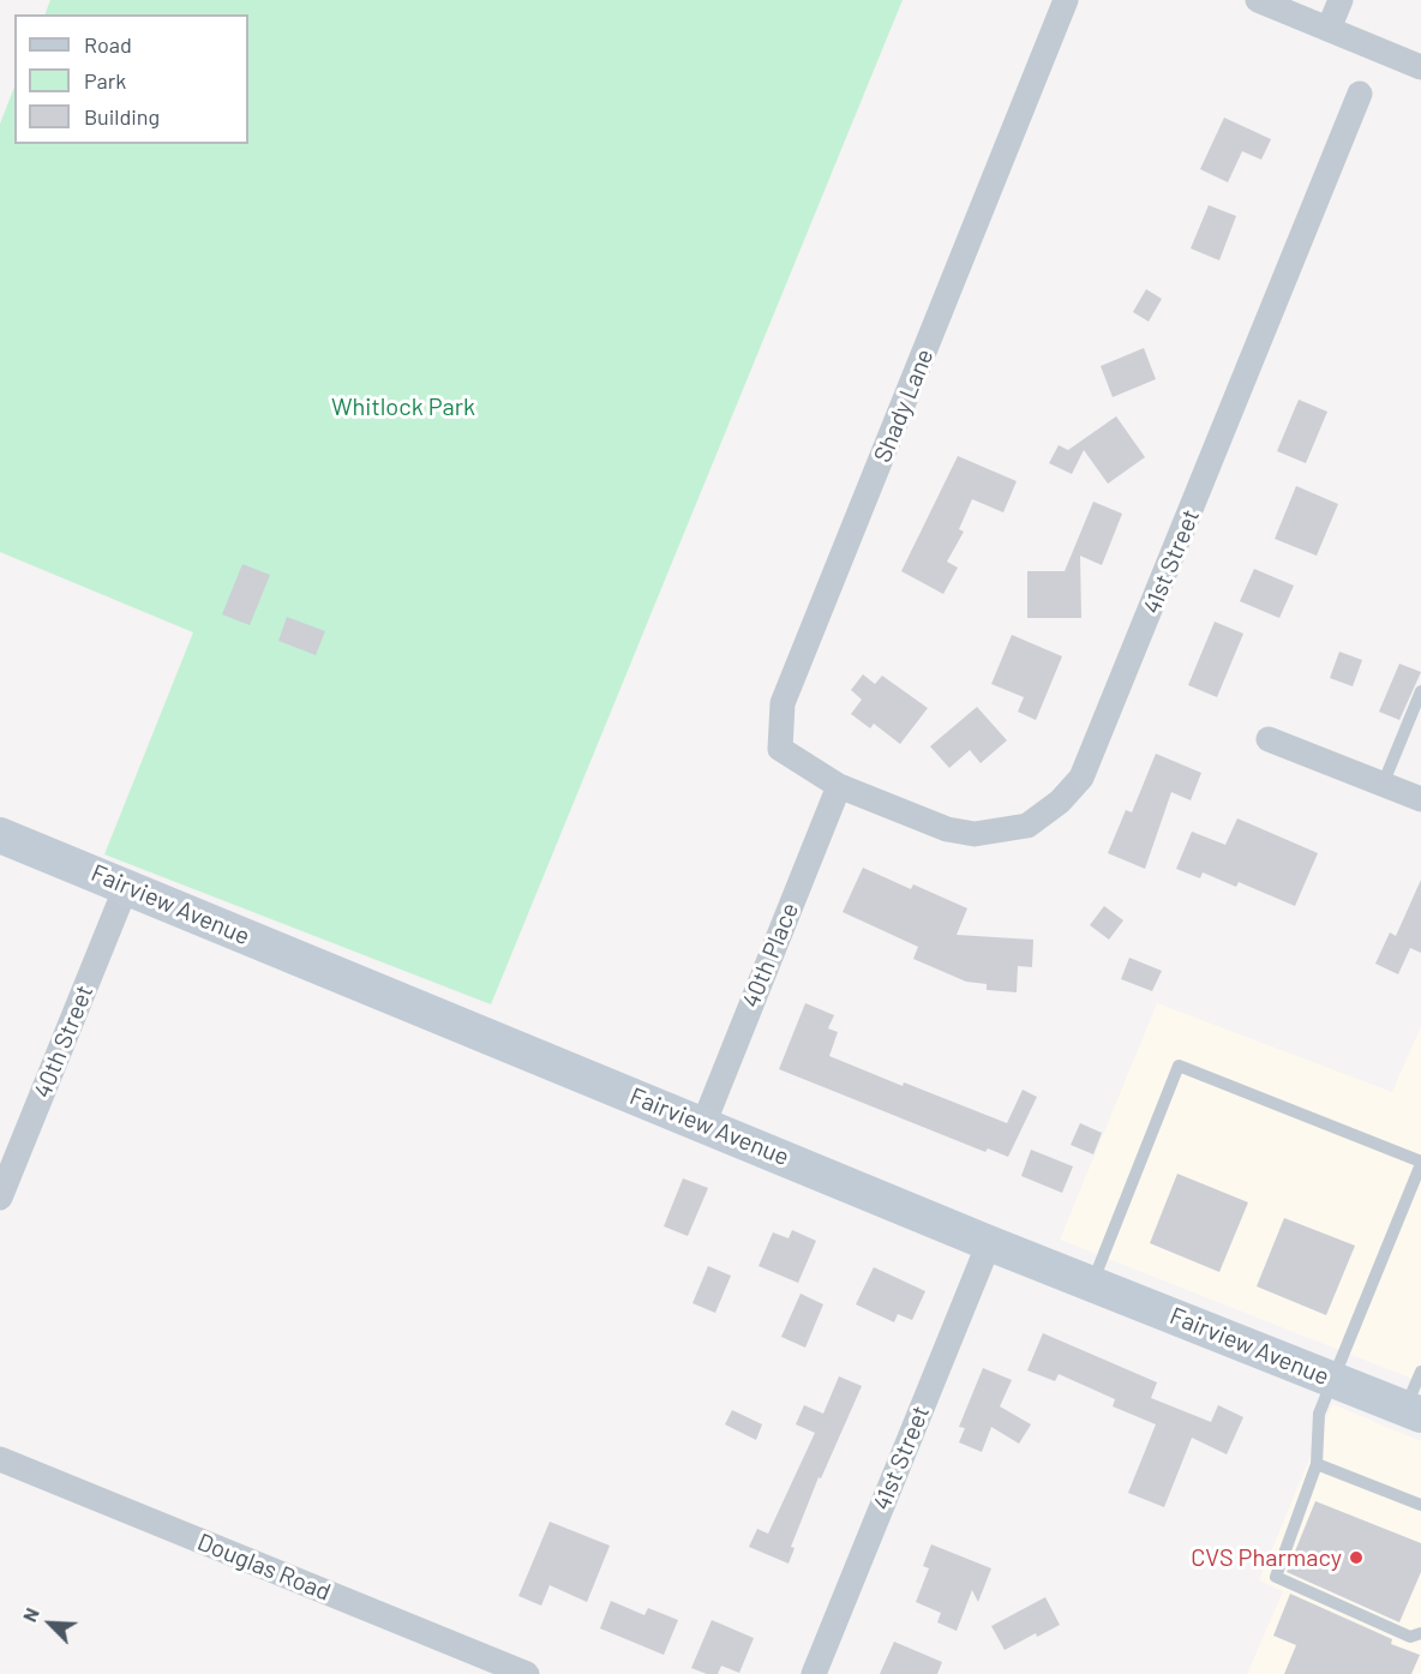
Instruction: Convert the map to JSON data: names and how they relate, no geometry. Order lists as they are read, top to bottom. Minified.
{"streets":{"street":["Shady Lane","41st Street","Fairview Avenue","40th Place","40th Street","Douglas Road"]},"crossings":[["Shady Lane","41st Street"],["Shady Lane","40th Place"],["41st Street","Fairview Avenue"],["41st Street","40th Place"],["Fairview Avenue","40th Place"],["Fairview Avenue","40th Street"]],"parks":["Whitlock Park"],"places":["CVS Pharmacy"],"legend":["Road","Park","Building"],"north":"top left"}
